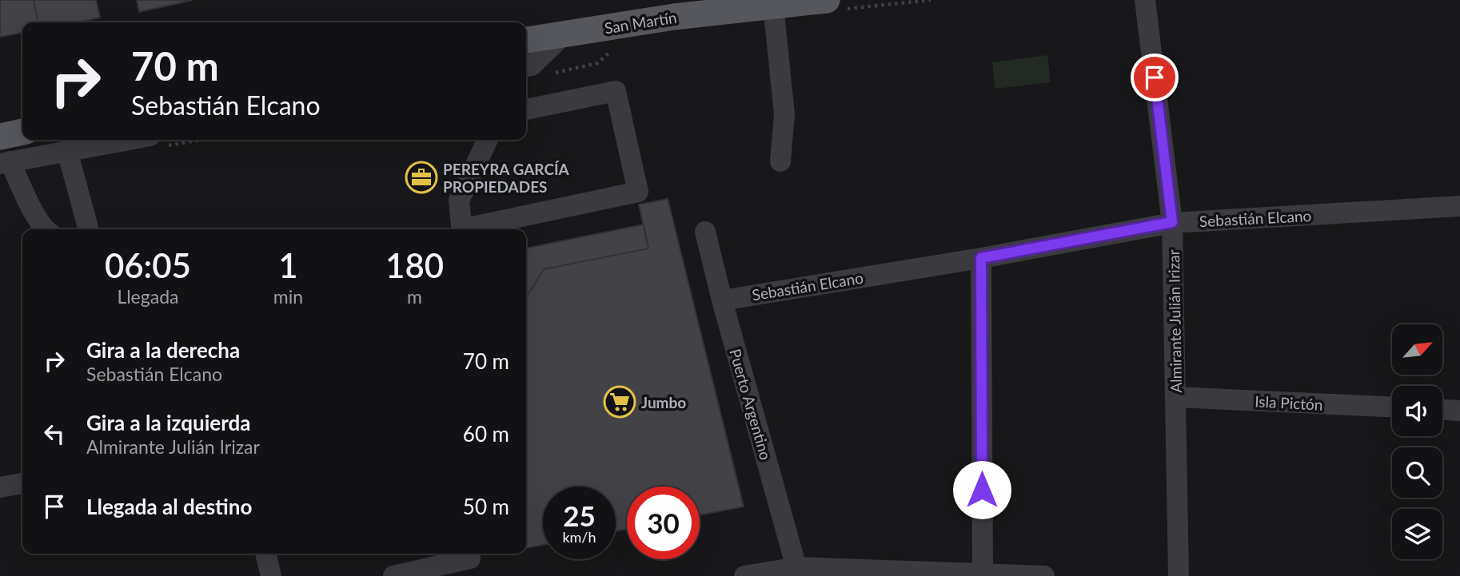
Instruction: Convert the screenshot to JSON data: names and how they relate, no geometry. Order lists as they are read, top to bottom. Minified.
{"streets":{"main road":["San Martín"],"street":["Sebastián Elcano","Almirante Julián Irizar","Isla Pictón","Puerto Argentino"]},"crossings":[["Sebastián Elcano","Almirante Julián Irizar"],["Sebastián Elcano","Puerto Argentino"],["Almirante Julián Irizar","Isla Pictón"]],"places":{"office":["PEREYRA GARCÍA PROPIEDADES"],"supermarket":["Jumbo"]},"north":"top right","page":{"turn":["70 m","Sebastián Elcano"],"eta":["06:05","Llegada","1","min","180","m"],"list":[{"name":"Gira a la derecha","note":"Sebastián Elcano","value":"70 m"},{"name":"Gira a la izquierda","note":"Almirante Julián Irizar","value":"60 m"},{"name":"Llegada al destino","value":"50 m"}],"speed":"25 km/h","limit":"30"}}
